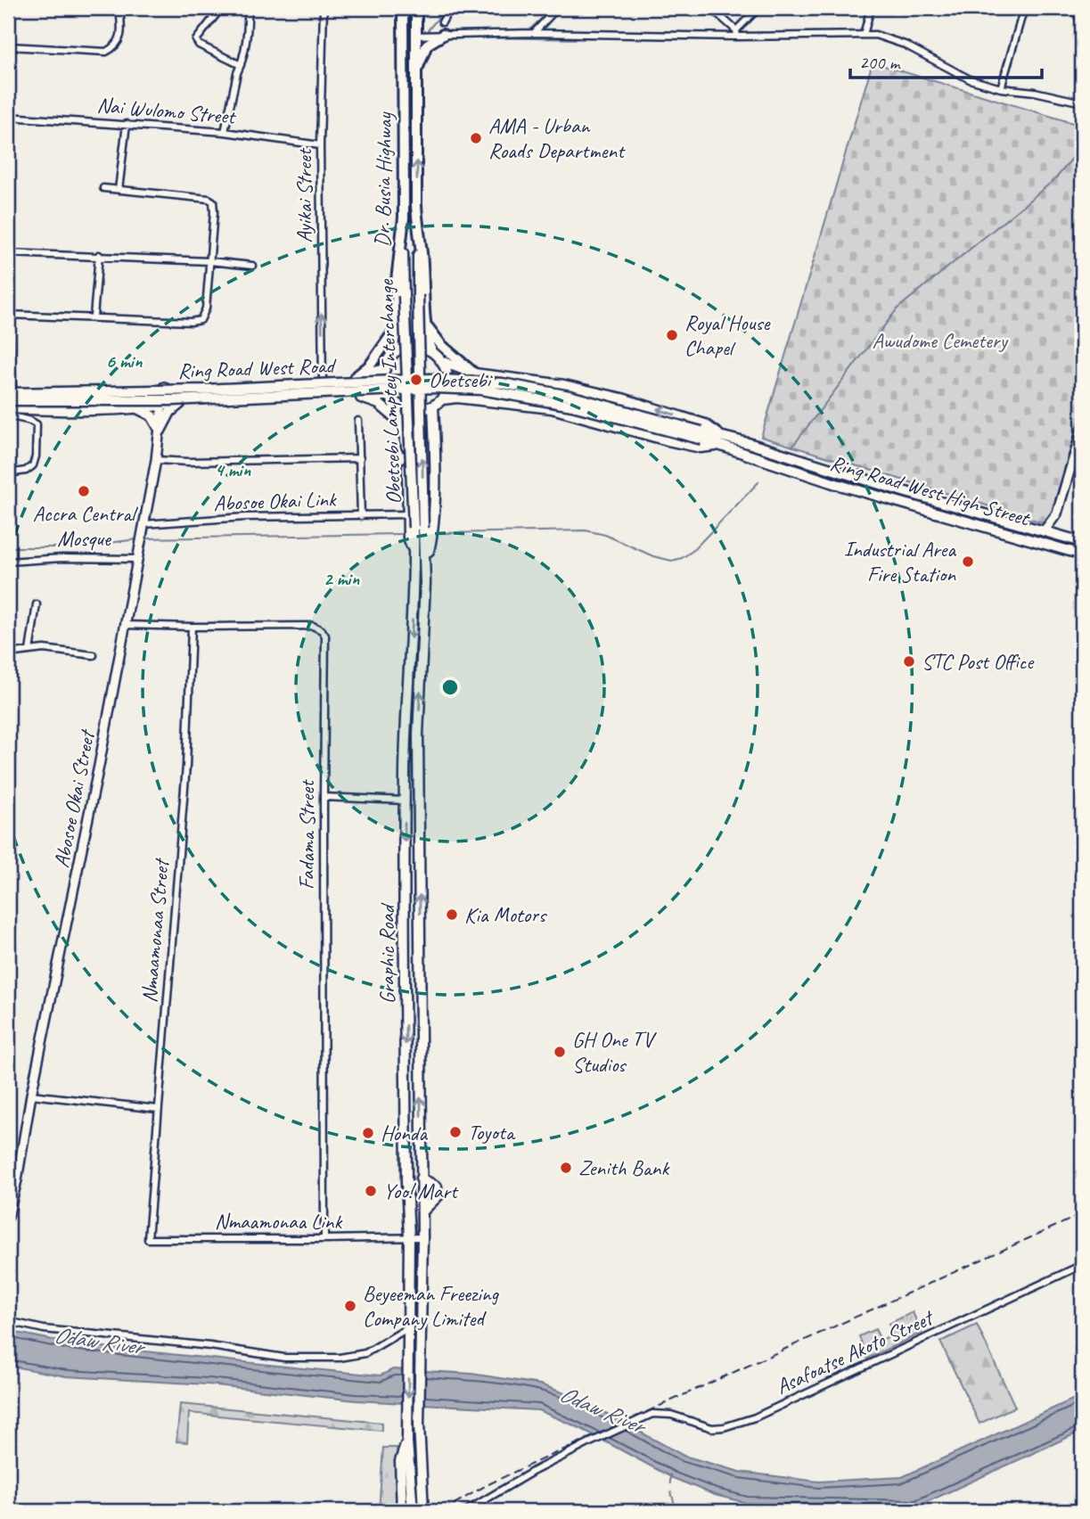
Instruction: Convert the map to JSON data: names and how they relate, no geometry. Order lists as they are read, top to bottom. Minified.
{"streets":{"highway":["Dr. Busia Highway"],"main road":["Ring Road West Road","Obetsebi Lamptey Interchange","Ring Road West High Street","Graphic Road"],"street":["Nai Wulomo Street","Ayikai Street","Abosoe Okai Link","Abosoe Okai Street","Fadama Street","Nmaamonaa Street","Nmaamonaa Link","Asafoatse Akoto Street"]},"crossings":[["Nai Wulomo Street","Ayikai Street"],["Dr. Busia Highway","Ring Road West Road"],["Dr. Busia Highway","Obetsebi Lamptey Interchange"],["Dr. Busia Highway","Graphic Road"],["Ayikai Street","Ring Road West Road"],["Ring Road West Road","Abosoe Okai Street"],["Ring Road West Road","Graphic Road"],["Obetsebi Lamptey Interchange","Graphic Road"],["Abosoe Okai Link","Abosoe Okai Street"],["Abosoe Okai Link","Graphic Road"],["Abosoe Okai Street","Fadama Street"],["Fadama Street","Nmaamonaa Street"],["Fadama Street","Nmaamonaa Link"],["Nmaamonaa Street","Nmaamonaa Link"],["Graphic Road","Nmaamonaa Link"]],"one_way":["Ayikai Street"],"water":["Odaw River"],"parks":["Awudome Cemetery"],"places":["AMA - Urban Roads Department","Royal House Chapel","Obetsebi","Accra Central Mosque","Industrial Area Fire Station","STC Post Office","Kia Motors","GH One TV Studios","Toyota","Honda","Zenith Bank","Yoo! Mart","Beyeeman Freezing Company Limited"],"scale_bar":"200 m","rings":["6 min","4 min","2 min"]}
